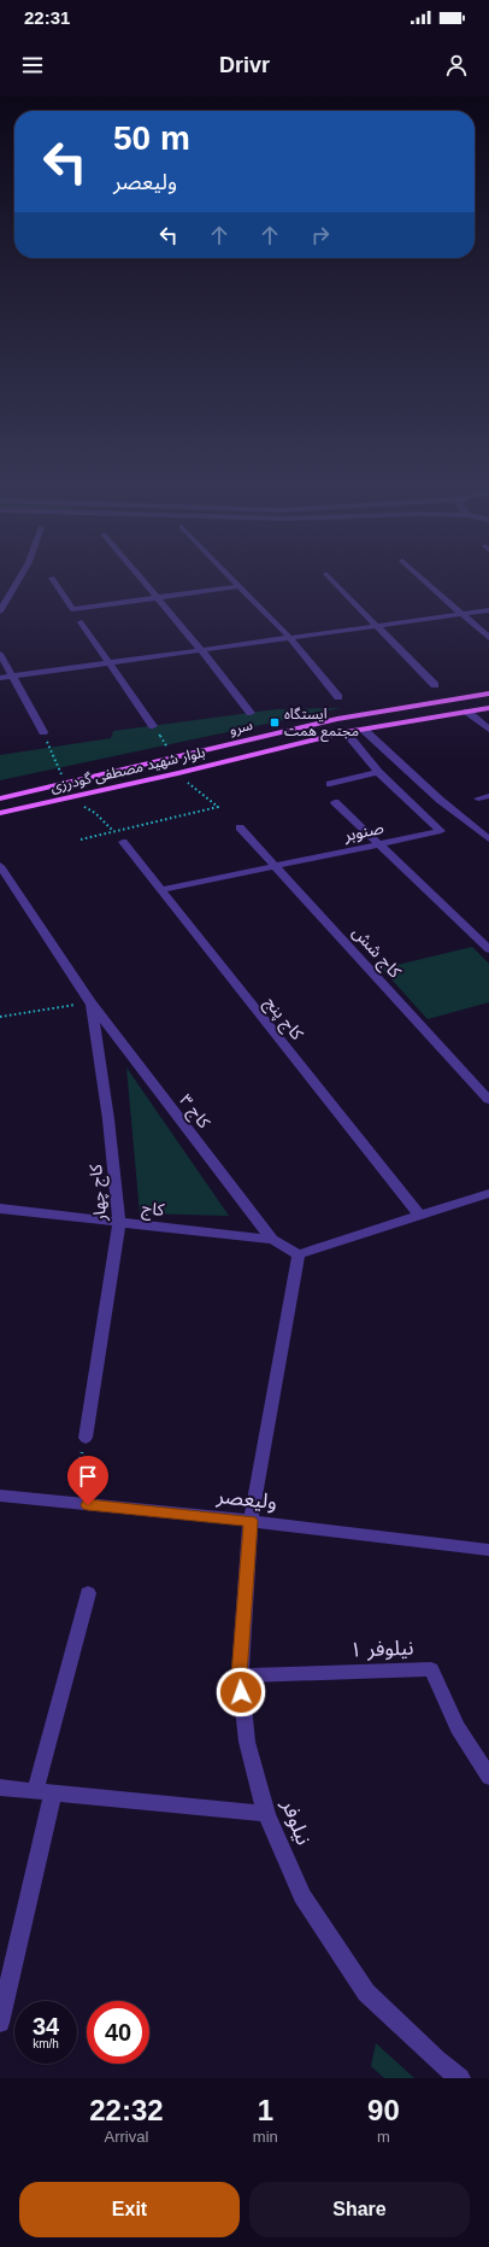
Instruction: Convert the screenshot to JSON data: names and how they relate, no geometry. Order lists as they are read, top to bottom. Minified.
{"streets":{"main road":["سرو","بلوار شهید مصطفی گودرزی"],"street":["صنوبر","کاج شش","کاج پنج","کاج ۳","کاج چهار","کاج","ولیعصر","نیلوفر ۱","نیلوفر"]},"crossings":[["بلوار شهید مصطفی گودرزی","صنوبر"],["صنوبر","کاج شش"],["صنوبر","کاج پنج"],["کاج ۳","کاج چهار"],["کاج ۳","کاج"],["کاج چهار","کاج"],["ولیعصر","نیلوفر"],["نیلوفر ۱","نیلوفر"]],"places":{"transit":["ایستگاه مجتمع همت"]},"page":{"status":"22:31","header":"Drivr","turn":["50 m","ولیعصر"],"speed":"34 km/h","limit":"40","eta":["22:32","Arrival","1","min","90","m"],"buttons":["Exit","Share"]}}
